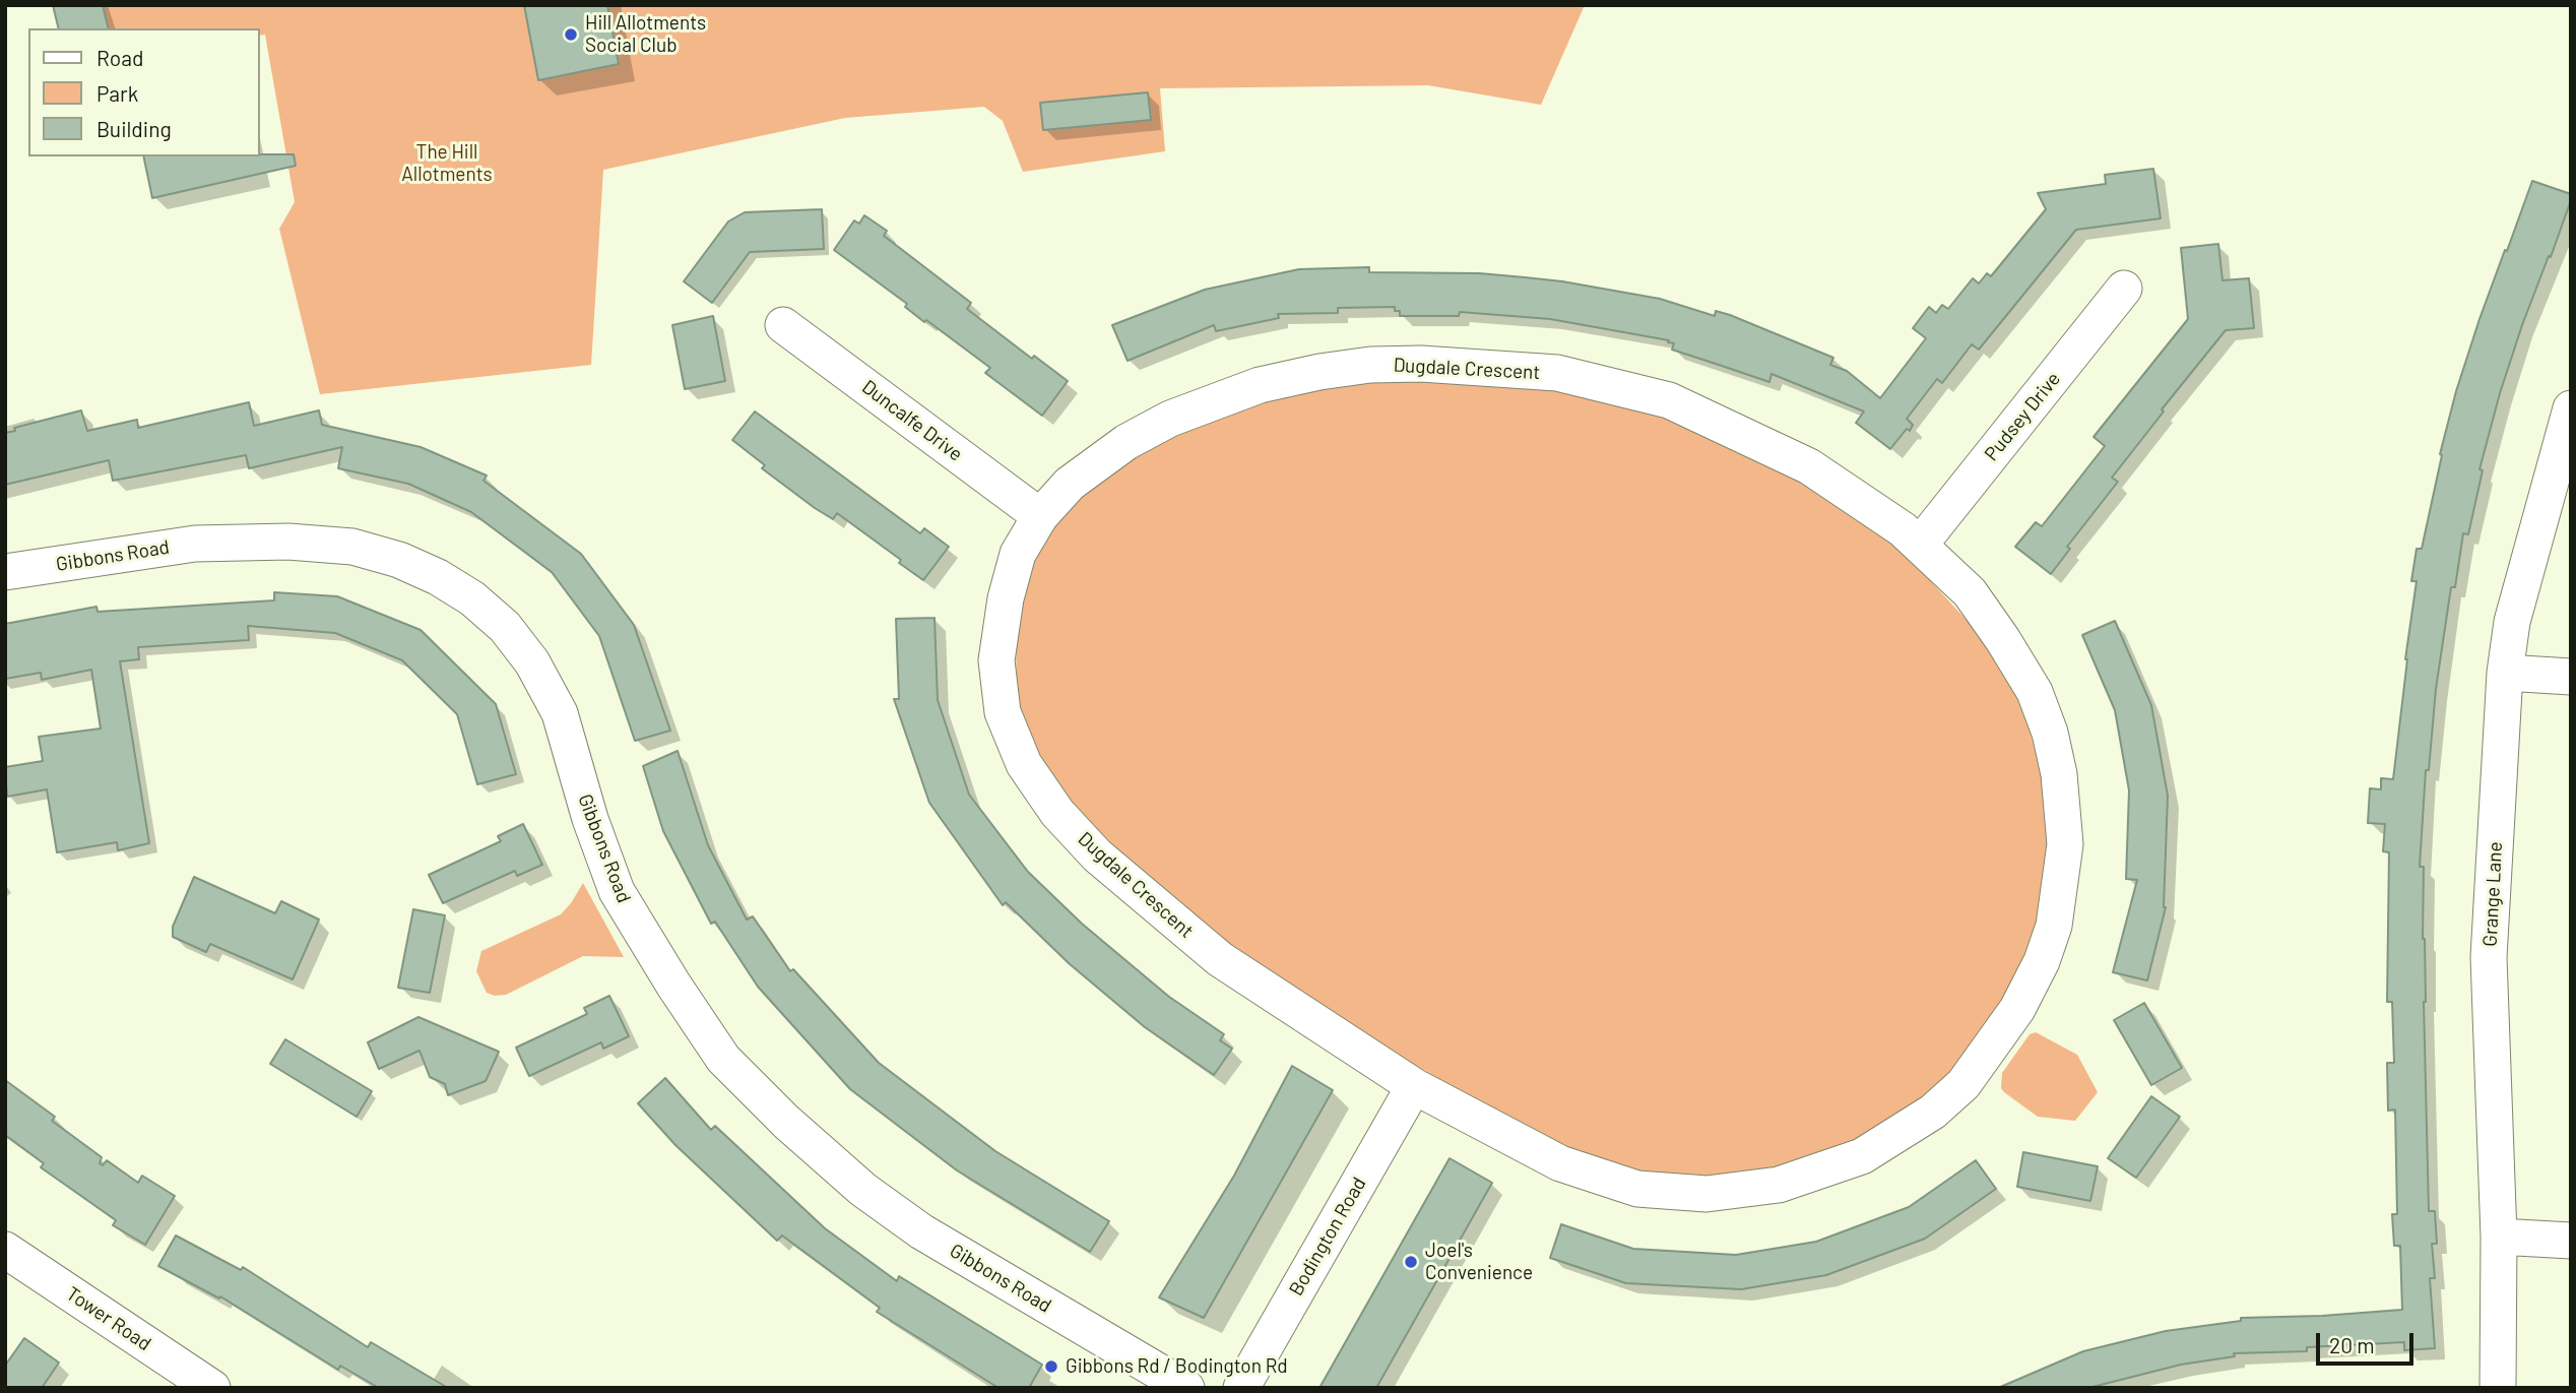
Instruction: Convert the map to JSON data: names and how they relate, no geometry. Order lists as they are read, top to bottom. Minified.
{"streets":{"street":["Dugdale Crescent","Pudsey Drive","Duncalfe Drive","Gibbons Road","Grange Lane","Bodington Road","Tower Road"]},"crossings":[["Dugdale Crescent","Pudsey Drive"],["Dugdale Crescent","Duncalfe Drive"],["Dugdale Crescent","Bodington Road"]],"parks":["The Hill Allotments"],"places":["Hill Allotments Social Club","Joel's Convenience","Gibbons Rd / Bodington Rd"],"legend":["Road","Park","Building"],"scale_bar":"20 m"}
